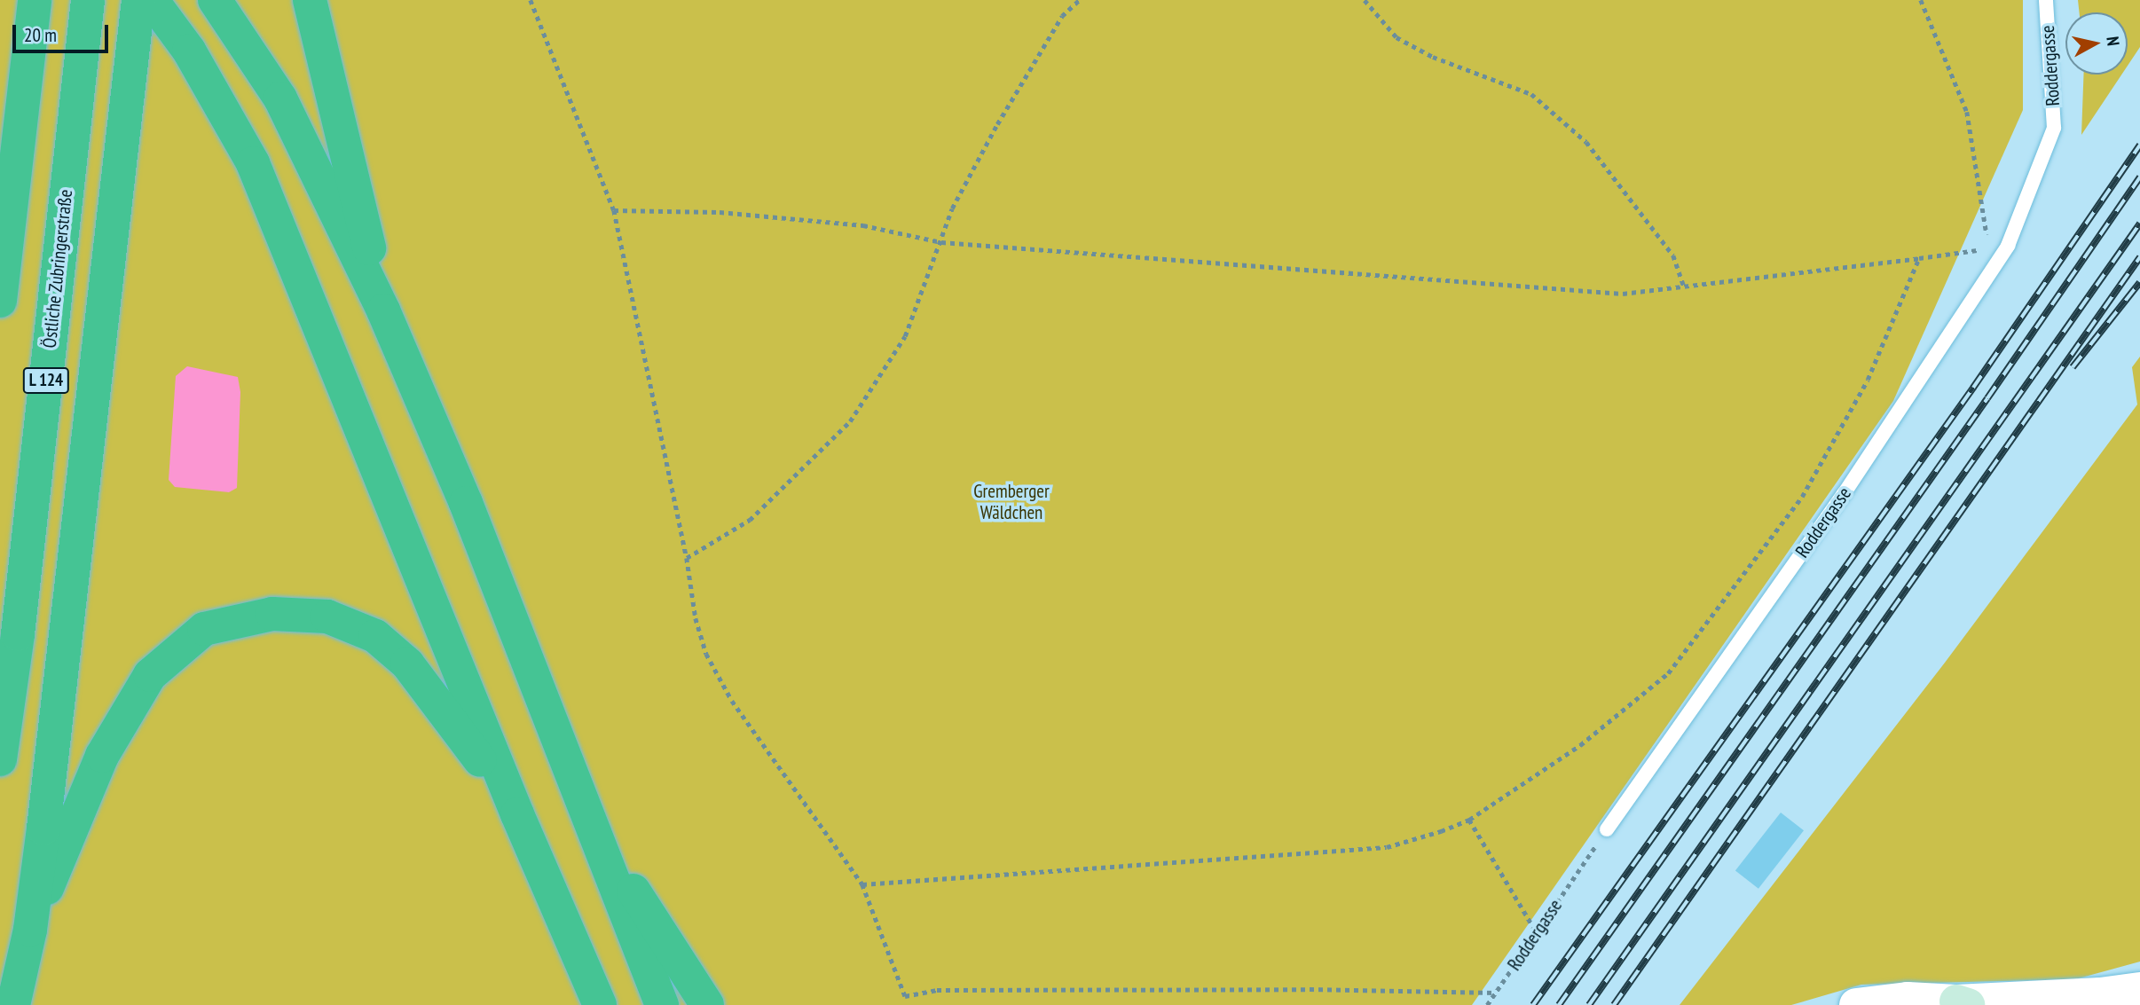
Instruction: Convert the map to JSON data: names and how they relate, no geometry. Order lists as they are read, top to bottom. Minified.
{"streets":{"highway":["Östliche Zubringerstraße","L 124"],"lane":["Roddergasse"]},"parks":["Gremberger Wäldchen"],"scale_bar":"20 m","north":"right"}
